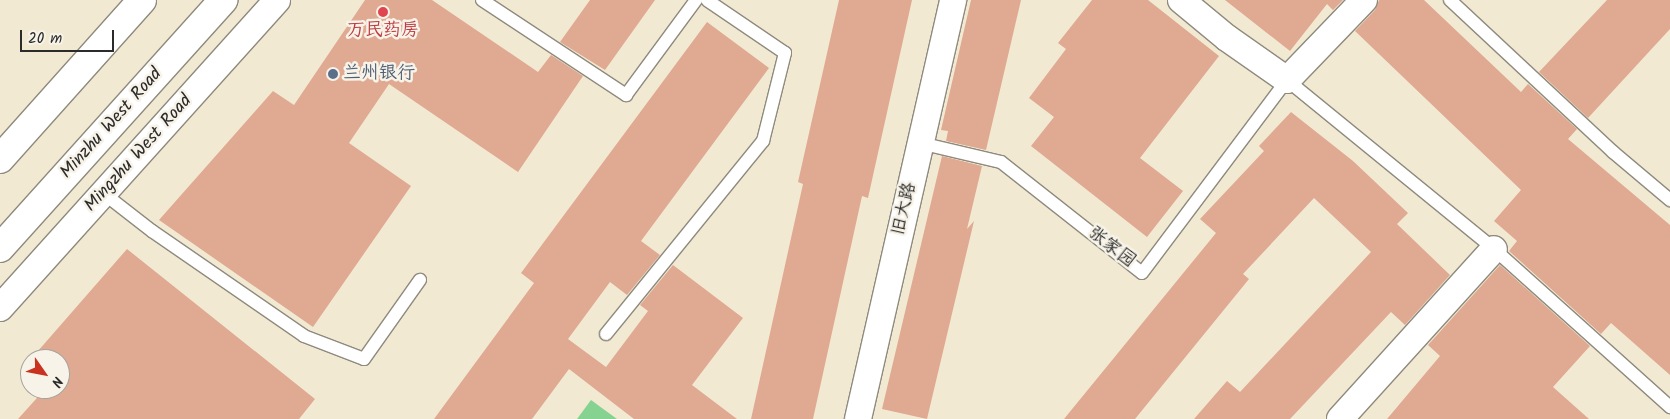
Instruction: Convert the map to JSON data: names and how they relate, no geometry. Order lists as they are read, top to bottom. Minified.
{"streets":{"main road":["Minzhu West Road"],"street":["Mingzhu West Road","旧大路","张家园"]},"crossings":[["旧大路","张家园"]],"places":["万民药房","兰州银行"],"scale_bar":"20 m","north":"bottom right"}
